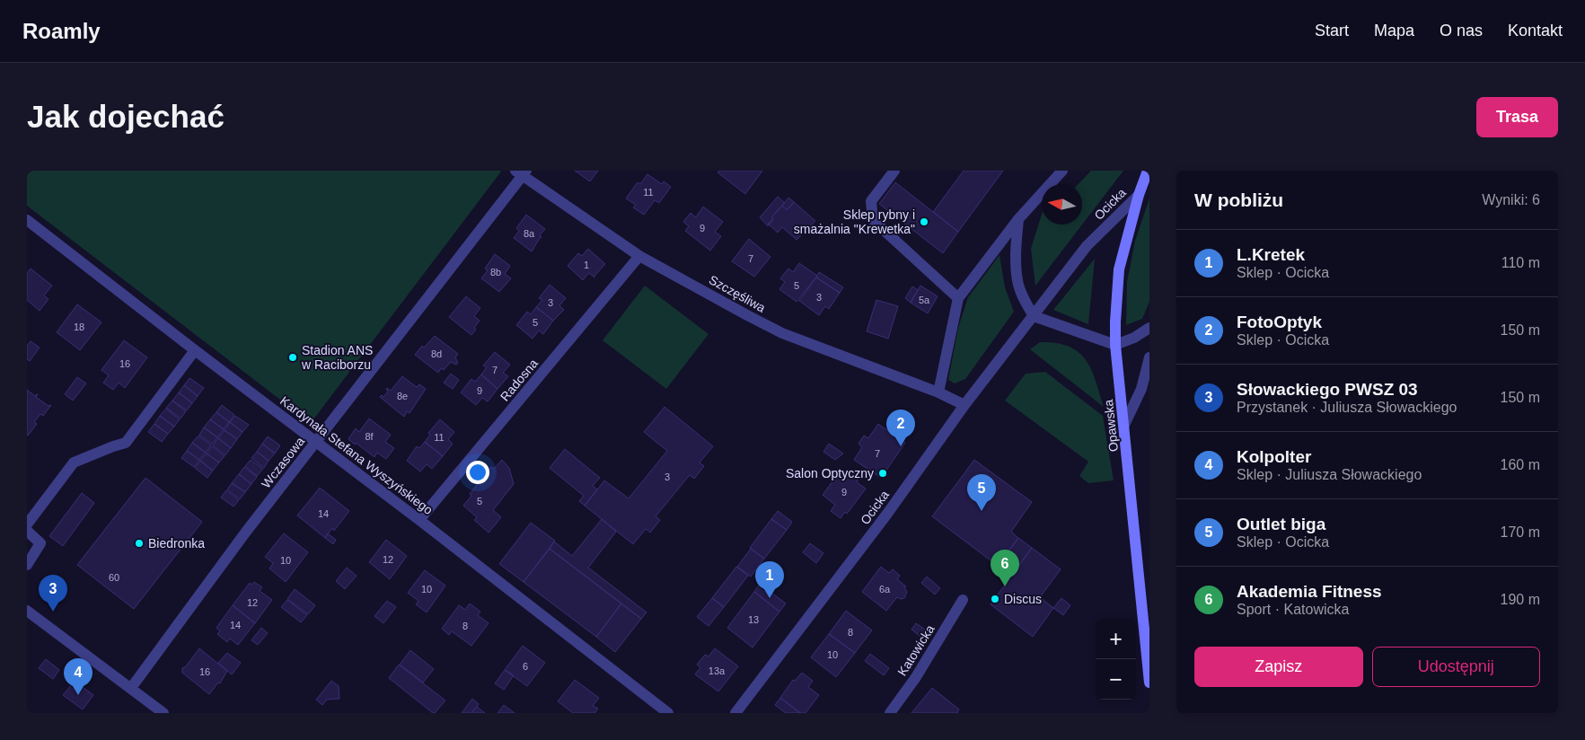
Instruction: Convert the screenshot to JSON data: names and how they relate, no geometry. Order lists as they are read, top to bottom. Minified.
{"streets":{"main road":["Opawska"],"street":["Ocicka","Szczęśliwa","Radosna","Kardynała Stefana Wyszyńskiego","Wczasowa","Katowicka"]},"crossings":[["Ocicka","Szczęśliwa"],["Ocicka","Opawska"],["Szczęśliwa","Radosna"],["Szczęśliwa","Wczasowa"],["Radosna","Kardynała Stefana Wyszyńskiego"],["Kardynała Stefana Wyszyńskiego","Wczasowa"]],"places":["Sklep rybny i smażalnia \"Krewetka\"","Stadion ANS w Raciborzu","Salon Optyczny","Biedronka","Discus"],"house_numbers":["11","9","8a","7","1","8b","5","3","5a","3","5","18","8d","16","7","9","8e","8f","11","7","3","9","5","14","12","10","60","10","6a","12","13","14","8","8","10","6","13a","16"],"north":"left","page":{"header":"Roamly","nav":["Start","Mapa","O nas","Kontakt"],"buttons":["Trasa",["Zapisz","Udostępnij"]],"title":"Jak dojechać","heading":["W pobliżu","Wyniki: 6"],"list":[{"mark":"1","name":"L.Kretek","note":"Sklep · Ocicka","value":"110 m"},{"mark":"2","name":"FotoOptyk","note":"Sklep · Ocicka","value":"150 m"},{"mark":"3","name":"Słowackiego PWSZ 03","note":"Przystanek · Juliusza Słowackiego","value":"150 m"},{"mark":"4","name":"Kolpolter","note":"Sklep · Juliusza Słowackiego","value":"160 m"},{"mark":"5","name":"Outlet biga","note":"Sklep · Ocicka","value":"170 m"},{"mark":"6","name":"Akademia Fitness","note":"Sport · Katowicka","value":"190 m"}],"pins":["2","5","6","1","3","4"],"map_buttons":["+","−"]}}
